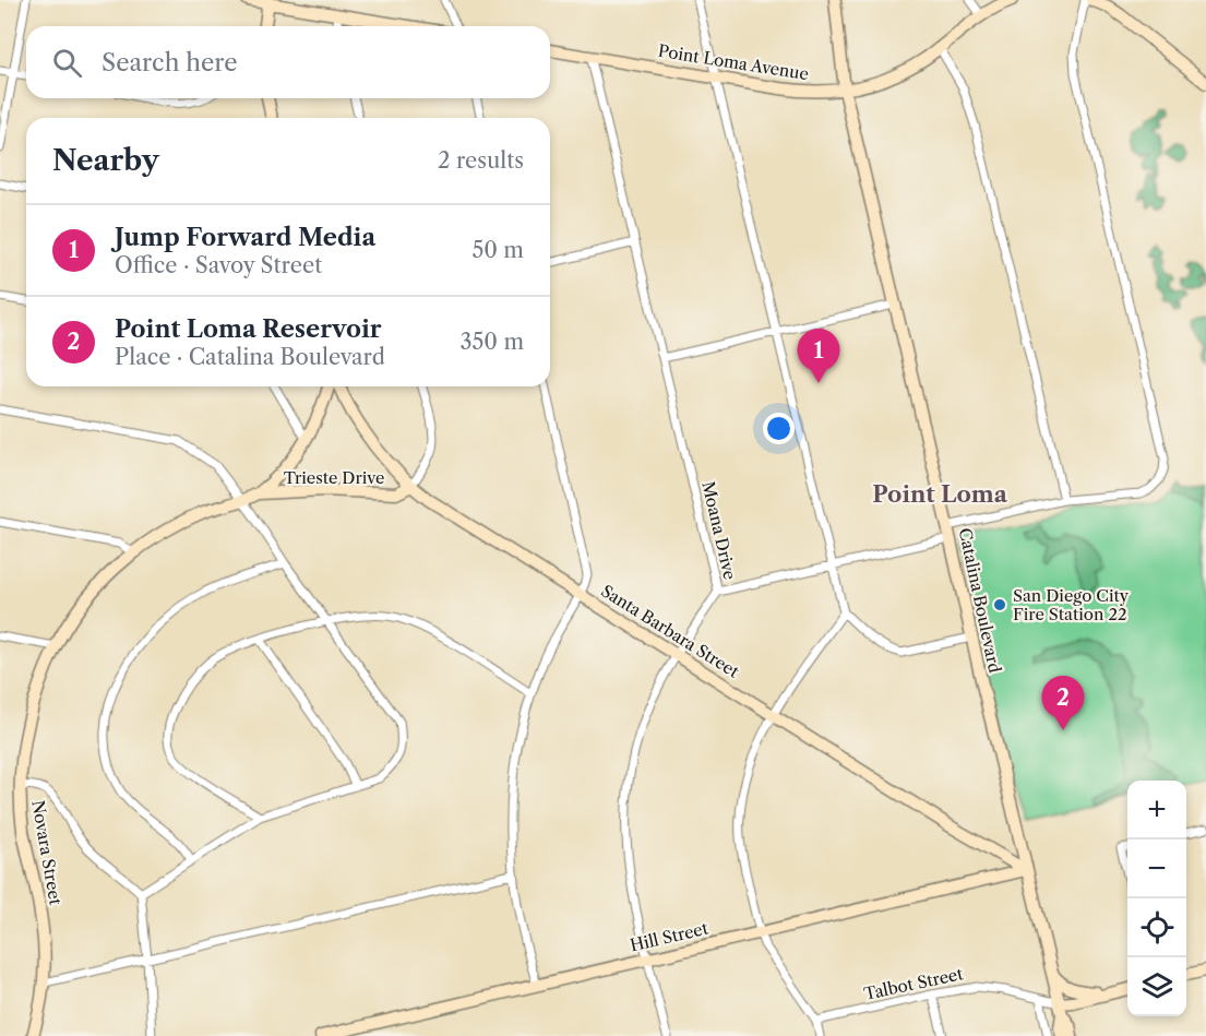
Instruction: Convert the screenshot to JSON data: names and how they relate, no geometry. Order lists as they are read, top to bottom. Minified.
{"streets":{"street":["Point Loma Avenue","Trieste Drive","Moana Drive","Catalina Boulevard","Santa Barbara Street","Novara Street","Hill Street","Talbot Street"]},"crossings":[["Point Loma Avenue","Moana Drive"],["Point Loma Avenue","Catalina Boulevard"],["Trieste Drive","Santa Barbara Street"],["Trieste Drive","Novara Street"],["Moana Drive","Santa Barbara Street"],["Moana Drive","Hill Street"],["Catalina Boulevard","Santa Barbara Street"],["Catalina Boulevard","Hill Street"],["Catalina Boulevard","Talbot Street"],["Santa Barbara Street","Hill Street"]],"districts":["Point Loma"],"places":["San Diego City Fire Station 22"],"page":{"search":"Search here","heading":["Nearby","2 results"],"list":[{"mark":"1","name":"Jump Forward Media","note":"Office · Savoy Street","value":"50 m"},{"mark":"2","name":"Point Loma Reservoir","note":"Place · Catalina Boulevard","value":"350 m"}],"pins":["1","2"],"map_buttons":["+","−"]}}
